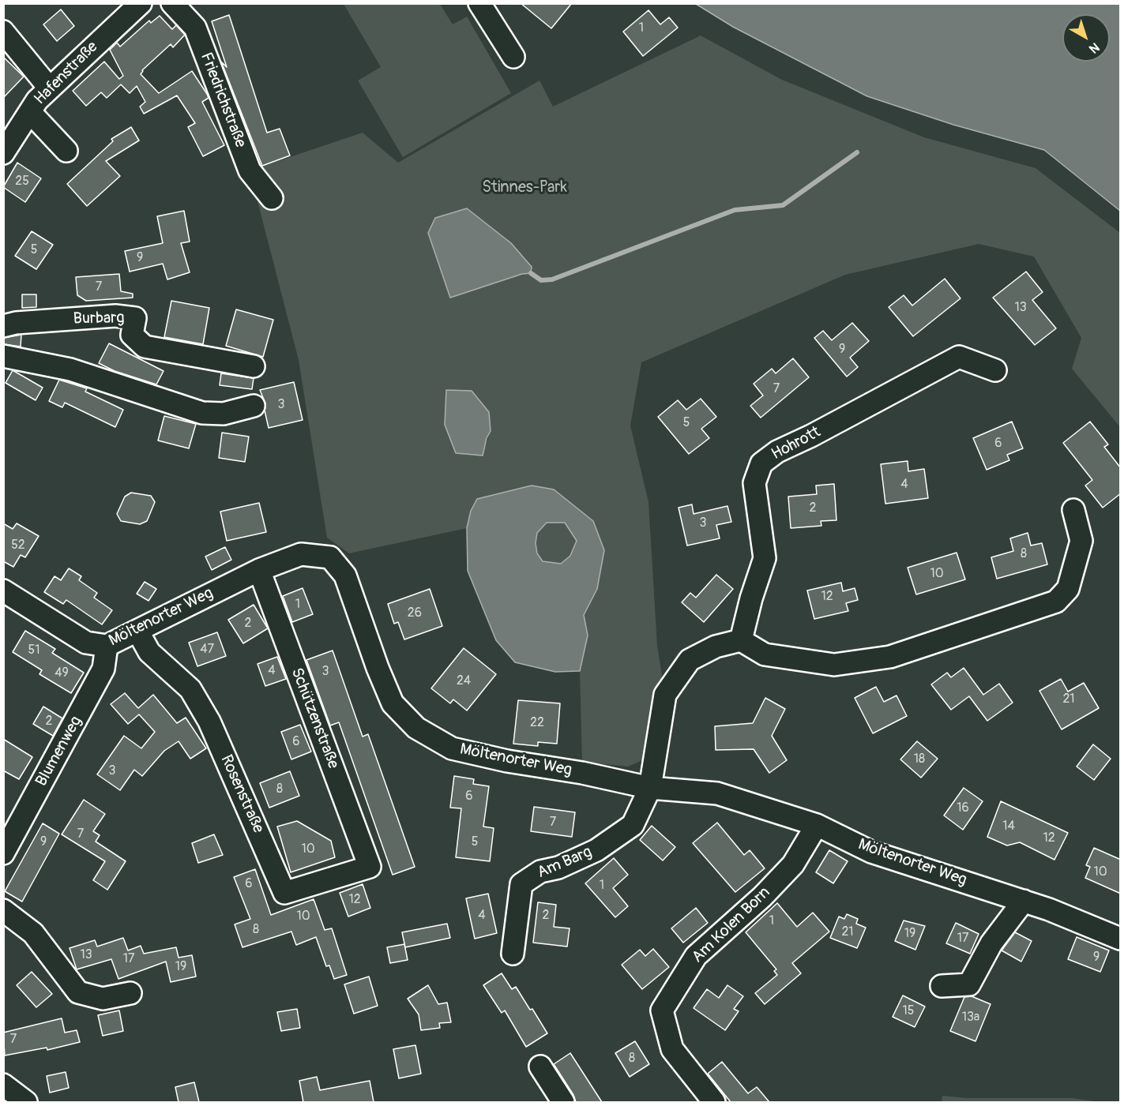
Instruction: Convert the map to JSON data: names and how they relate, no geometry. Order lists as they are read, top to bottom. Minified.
{"streets":{"street":["Hafenstraße","Friedrichstraße","Burbarg","Hohrott","Möltenorter Weg","Schützenstraße","Blumenweg","Rosenstraße","Am Barg","Am Kolen Born"]},"crossings":[["Möltenorter Weg","Schützenstraße"],["Möltenorter Weg","Blumenweg"],["Möltenorter Weg","Rosenstraße"],["Möltenorter Weg","Am Barg"],["Möltenorter Weg","Am Kolen Born"],["Schützenstraße","Rosenstraße"]],"parks":["Stinnes-Park"],"house_numbers":["1","25","5","9","7","13","9","7","3","5","6","4","2","3","52","8","10","12","1","26","2","47","51","4","3","49","24","21","2","22","6","18","3","8","6","16","7","14","7","12","9","5","10","10","6","1","12","4","2","10","1","8","21","19","17","13","9","17","19","15","13a","7","8"],"north":"bottom right"}
